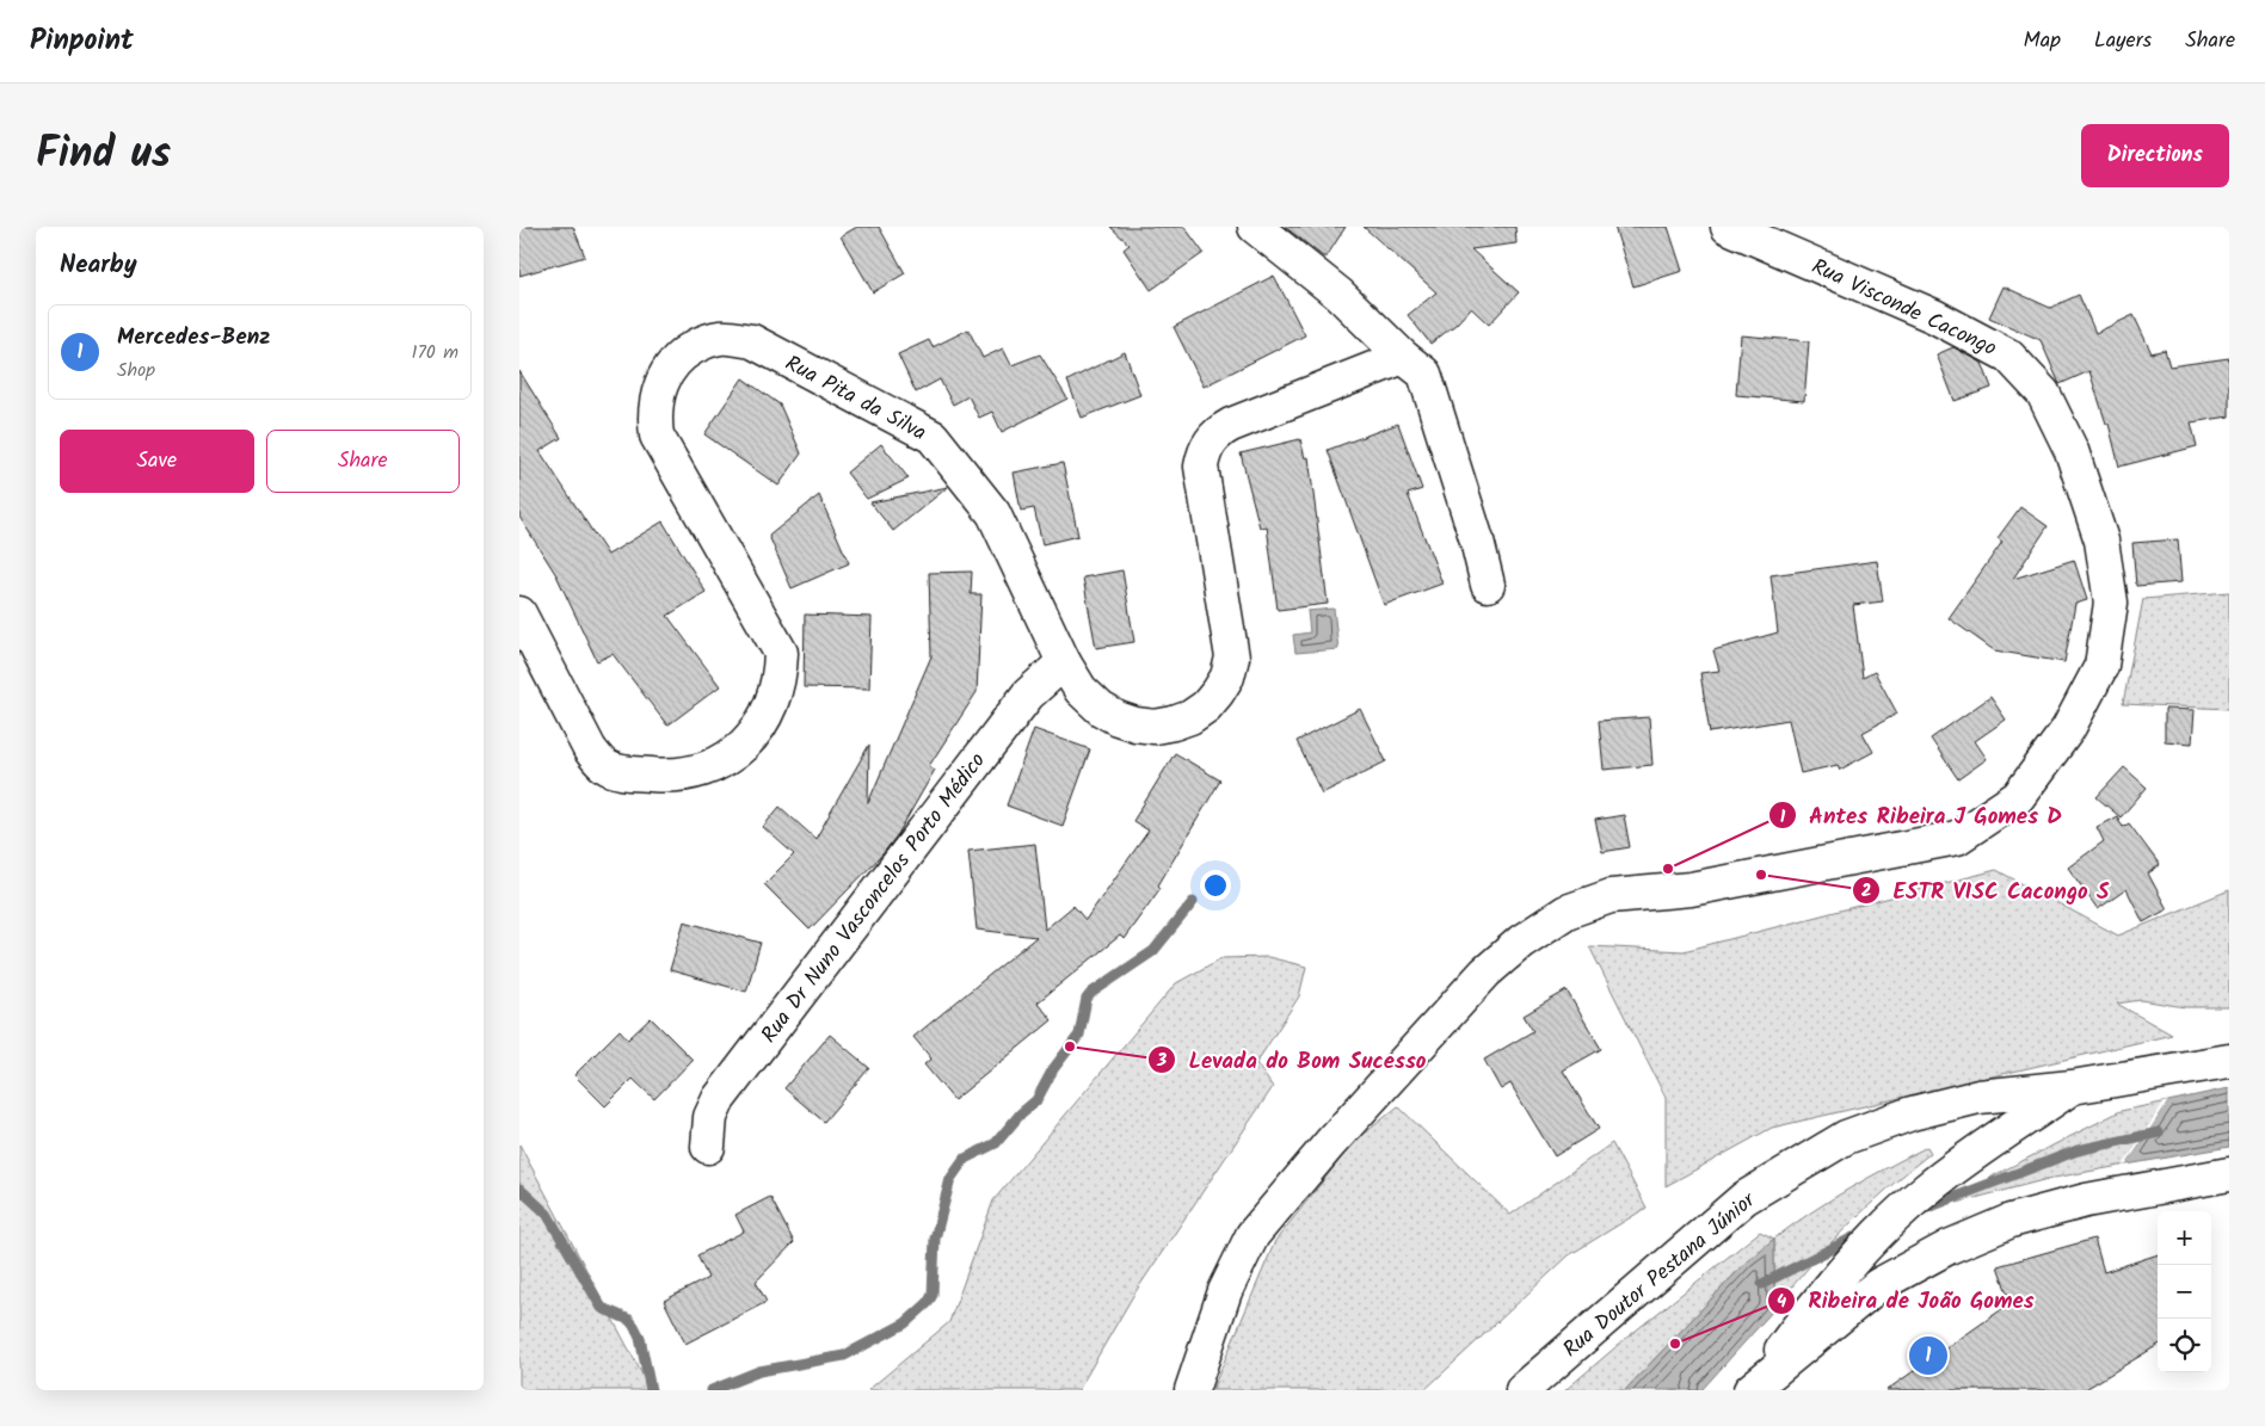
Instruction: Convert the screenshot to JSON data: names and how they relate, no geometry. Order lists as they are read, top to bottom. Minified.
{"streets":{"main road":["Rua Visconde Cacongo","Rua Pita da Silva","Rua Dr Nuno Vasconcelos Porto Médico","Rua Doutor Pestana Júnior"]},"crossings":[["Rua Pita da Silva","Rua Dr Nuno Vasconcelos Porto Médico"]],"places":["Antes Ribeira J Gomes D","ESTR VISC Cacongo S","Levada do Bom Sucesso","Ribeira de João Gomes"],"page":{"header":"Pinpoint","nav":["Map","Layers","Share"],"title":"Find us","buttons":["Directions",["Save","Share"]],"heading":"Nearby","list":[{"mark":"1","name":"Mercedes-Benz","note":"Shop","value":"170 m"}],"map_buttons":["+","−"],"pins":"1"}}
